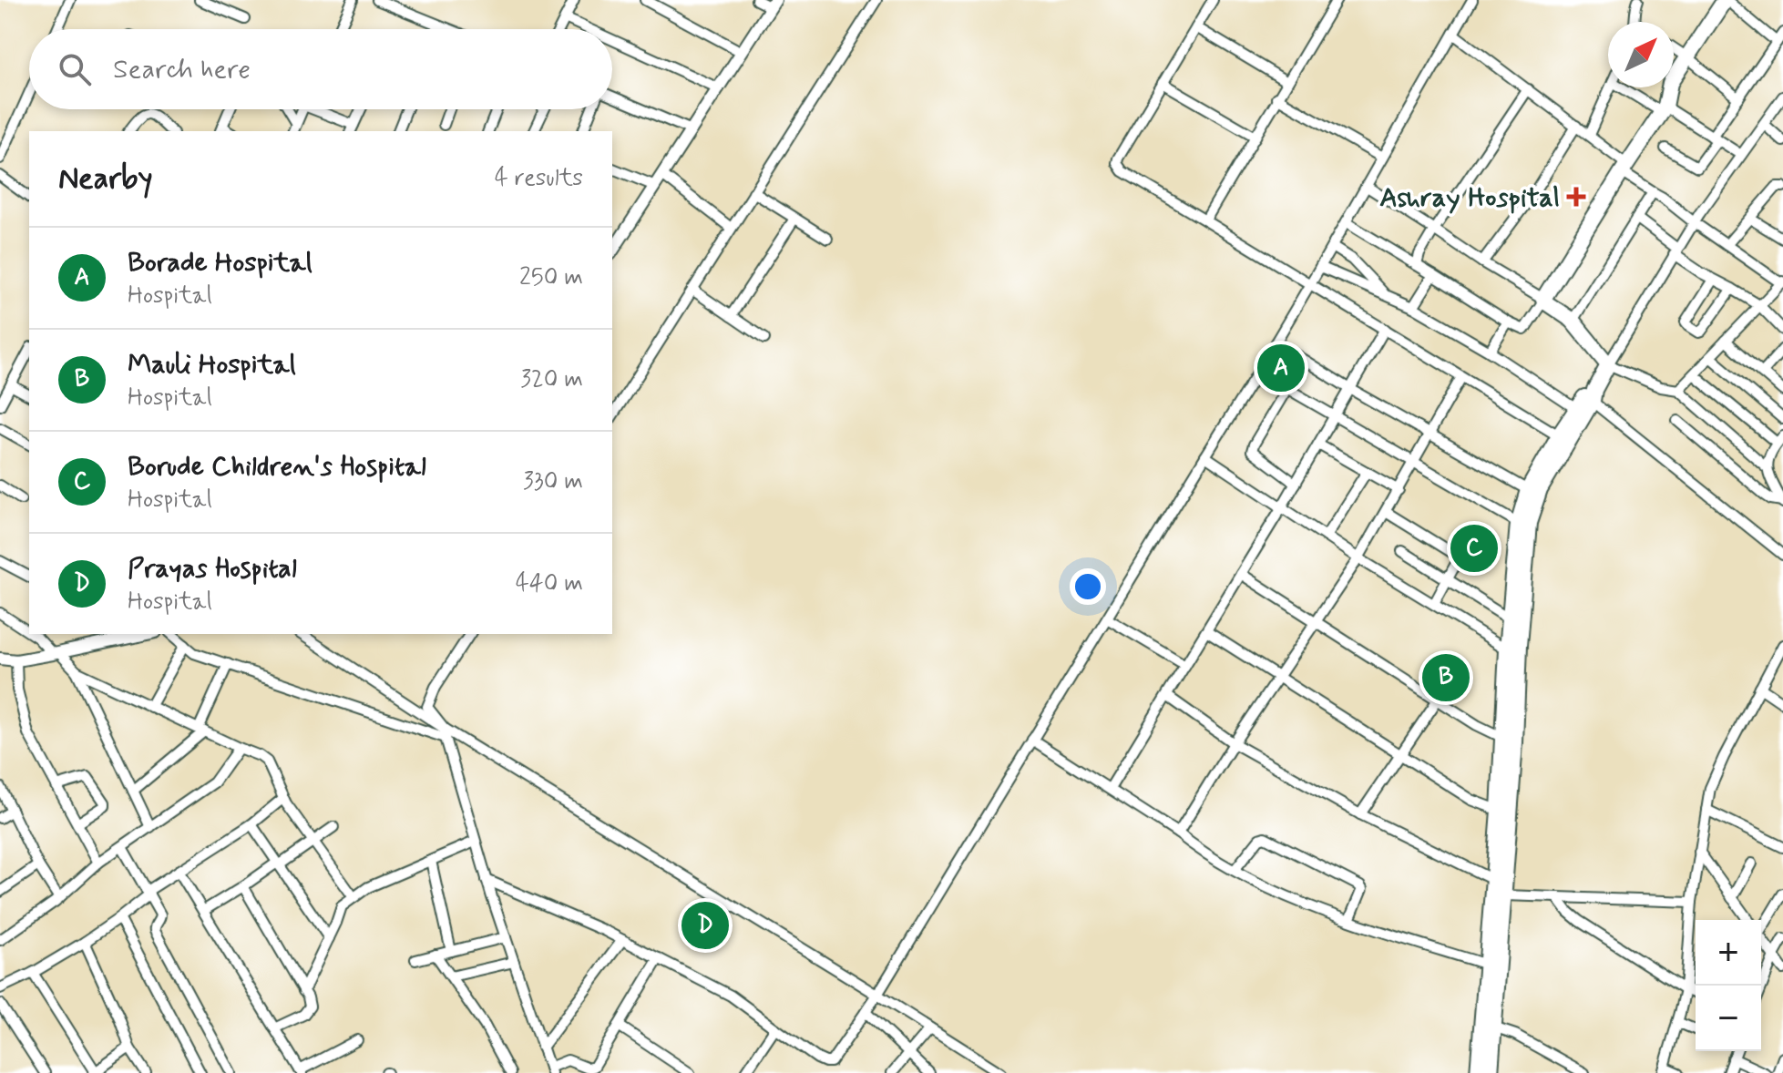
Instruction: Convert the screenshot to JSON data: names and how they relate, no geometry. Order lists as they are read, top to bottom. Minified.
{"places":{"health":["Ashray Hospital"]},"north":"top right","page":{"search":"Search here","heading":["Nearby","4 results"],"list":[{"mark":"A","name":"Borade Hospital","note":"Hospital","value":"250 m"},{"mark":"B","name":"Mauli Hospital","note":"Hospital","value":"320 m"},{"mark":"C","name":"Borude Children's Hospital","note":"Hospital","value":"330 m"},{"mark":"D","name":"Prayas Hospital","note":"Hospital","value":"440 m"}],"pins":["A","C","B","D"],"map_buttons":["+","−"]}}
